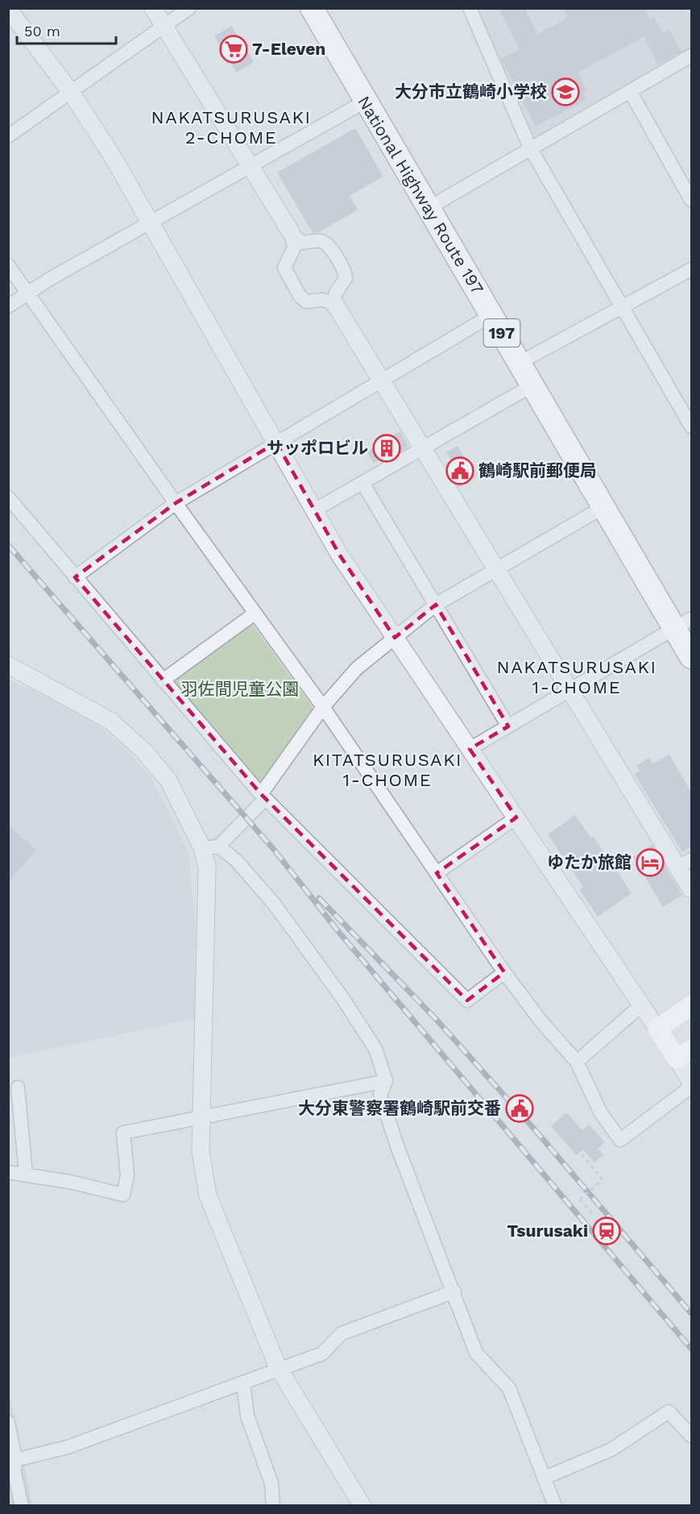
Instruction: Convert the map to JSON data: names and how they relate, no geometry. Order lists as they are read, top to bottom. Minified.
{"streets":{"highway":["National Highway Route 197","197"]},"districts":["NAKATSURUSAKI 2-CHOME","NAKATSURUSAKI 1-CHOME","KITATSURUSAKI 1-CHOME"],"parks":["羽佐間児童公園"],"places":{"supermarket":["7-Eleven"],"school or university":["大分市立鶴崎小学校"],"building":["サッポロビル"],"public building":["鶴崎駅前郵便局","大分東警察署鶴崎駅前交番"],"hotel":["ゆたか旅館"],"station":["Tsurusaki"]},"scale_bar":"50 m"}
